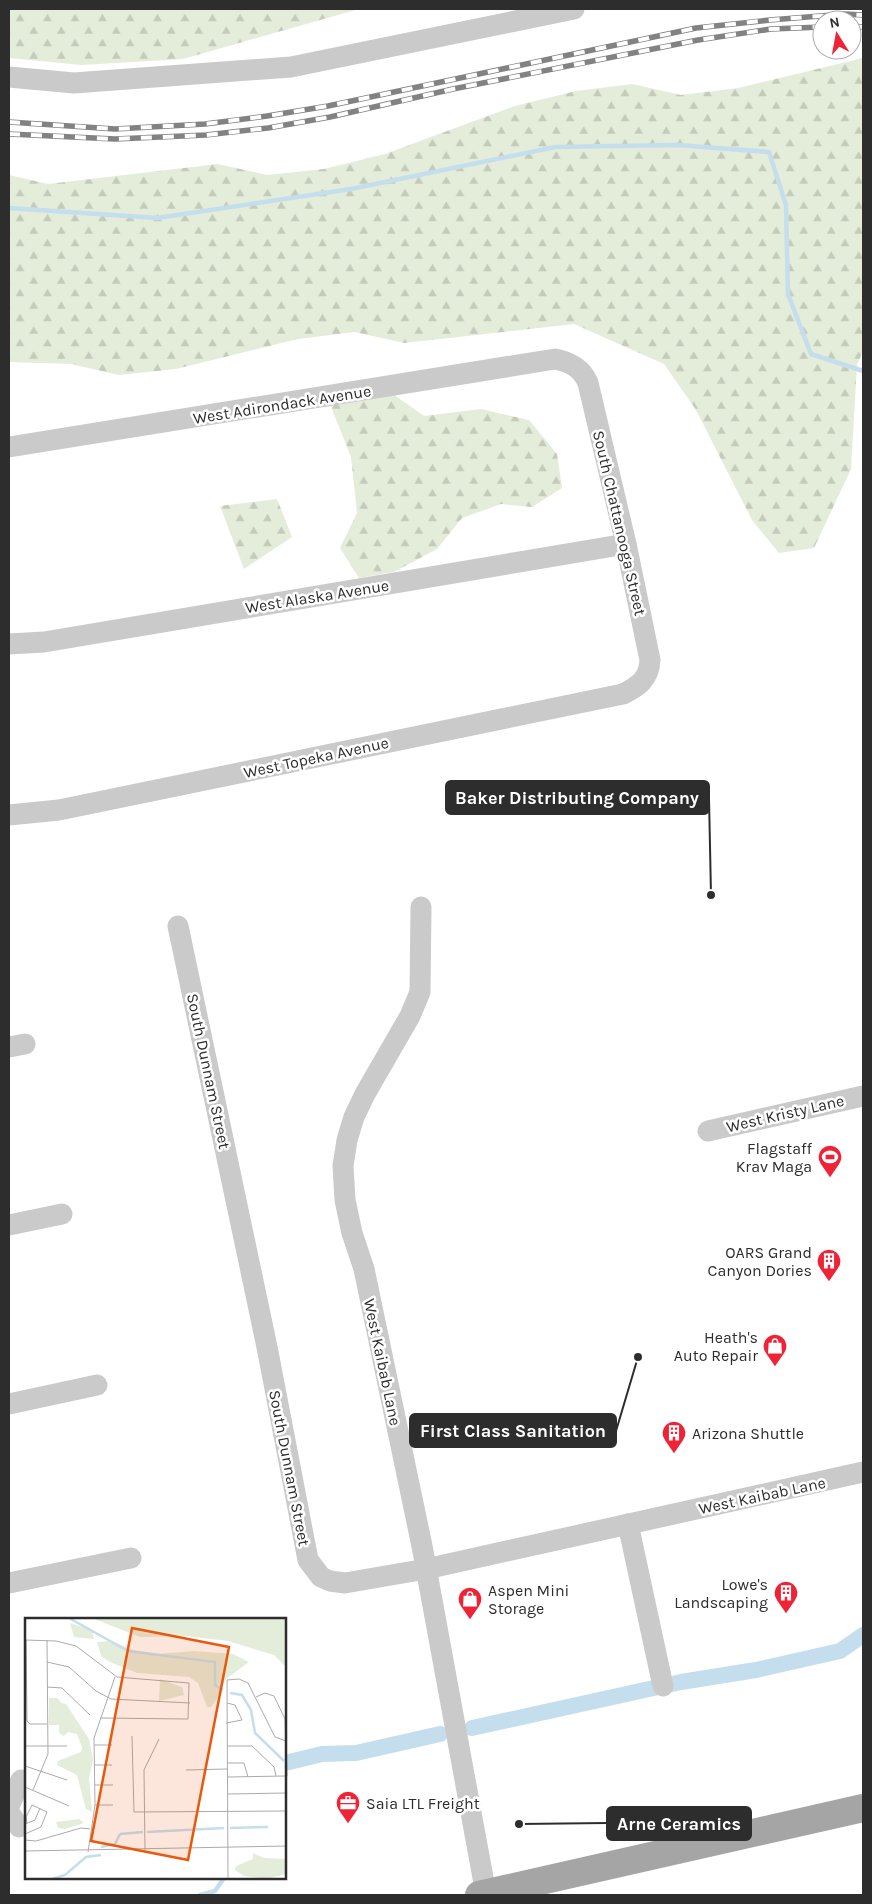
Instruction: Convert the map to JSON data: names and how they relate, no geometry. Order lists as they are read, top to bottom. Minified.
{"streets":{"street":["West Adirondack Avenue","South Chattanooga Street","West Alaska Avenue","West Topeka Avenue","South Dunnam Street","West Kristy Lane","West Kaibab Lane"]},"crossings":[["West Adirondack Avenue","South Chattanooga Street"],["South Chattanooga Street","West Alaska Avenue"],["South Chattanooga Street","West Topeka Avenue"],["South Dunnam Street","West Kaibab Lane"]],"places":{"other":["Baker Distributing Company","First Class Sanitation","Arne Ceramics"],"sports":["Flagstaff Krav Maga"],"building":["OARS Grand Canyon Dories","Arizona Shuttle","Lowe's Landscaping"],"shop":["Heath's Auto Repair","Aspen Mini Storage"],"office":["Saia LTL Freight"]},"north":"top"}
